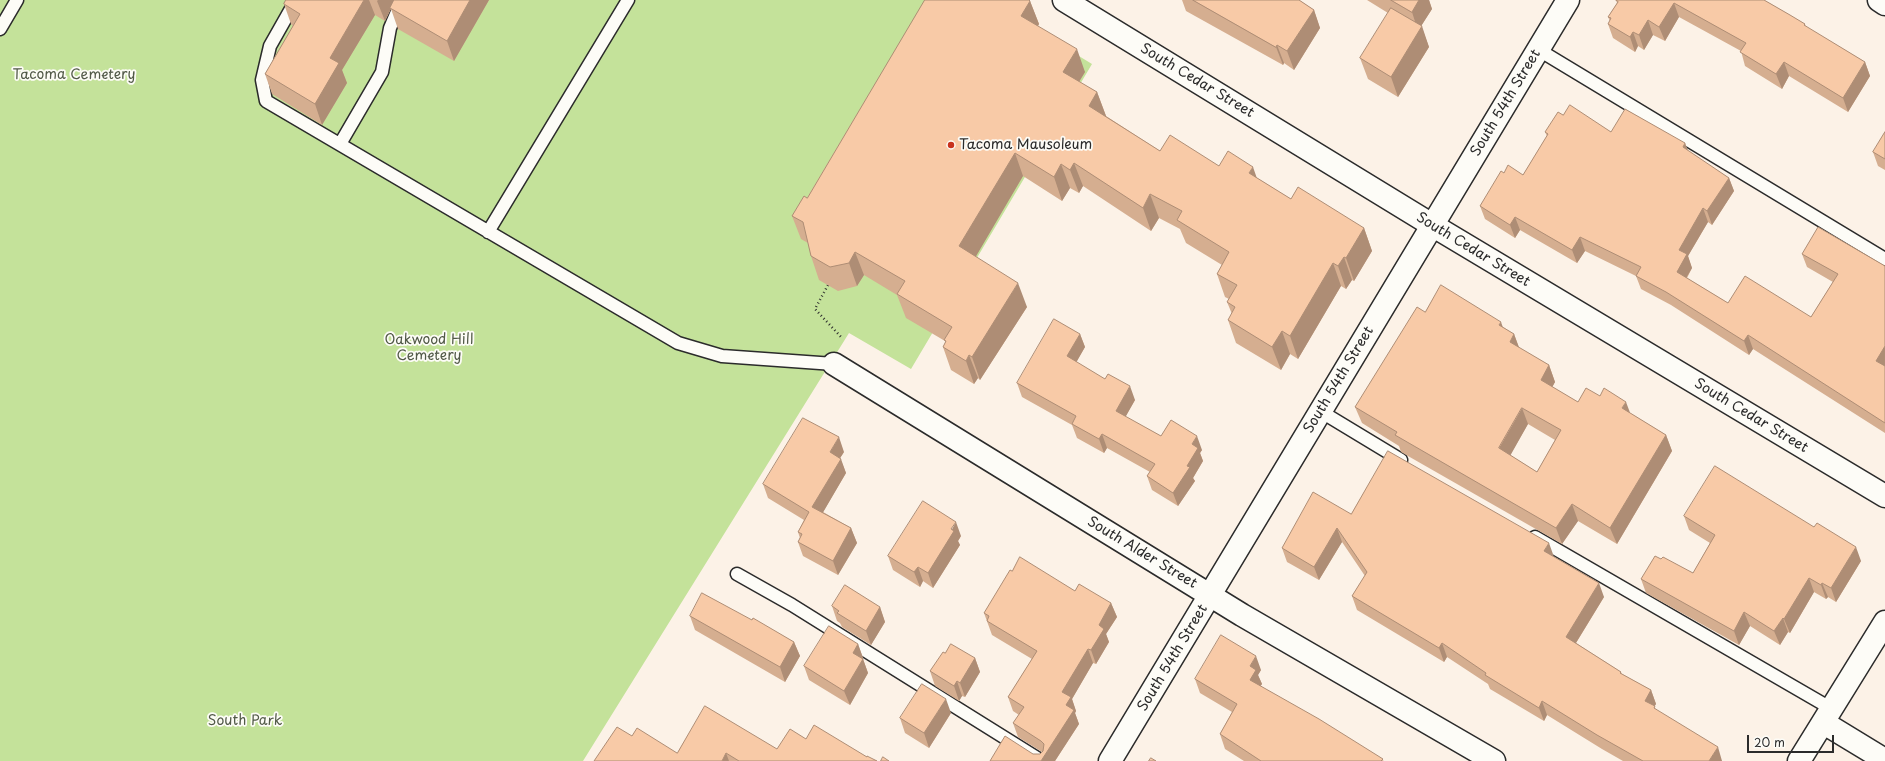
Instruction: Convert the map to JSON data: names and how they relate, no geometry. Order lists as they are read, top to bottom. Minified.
{"streets":{"street":["South Cedar Street","South 54th Street","South Alder Street"]},"crossings":[["South Cedar Street","South 54th Street"],["South 54th Street","South Alder Street"]],"parks":["Tacoma Cemetery","Oakwood Hill Cemetery","South Park"],"places":["Tacoma Mausoleum"],"scale_bar":"20 m"}
